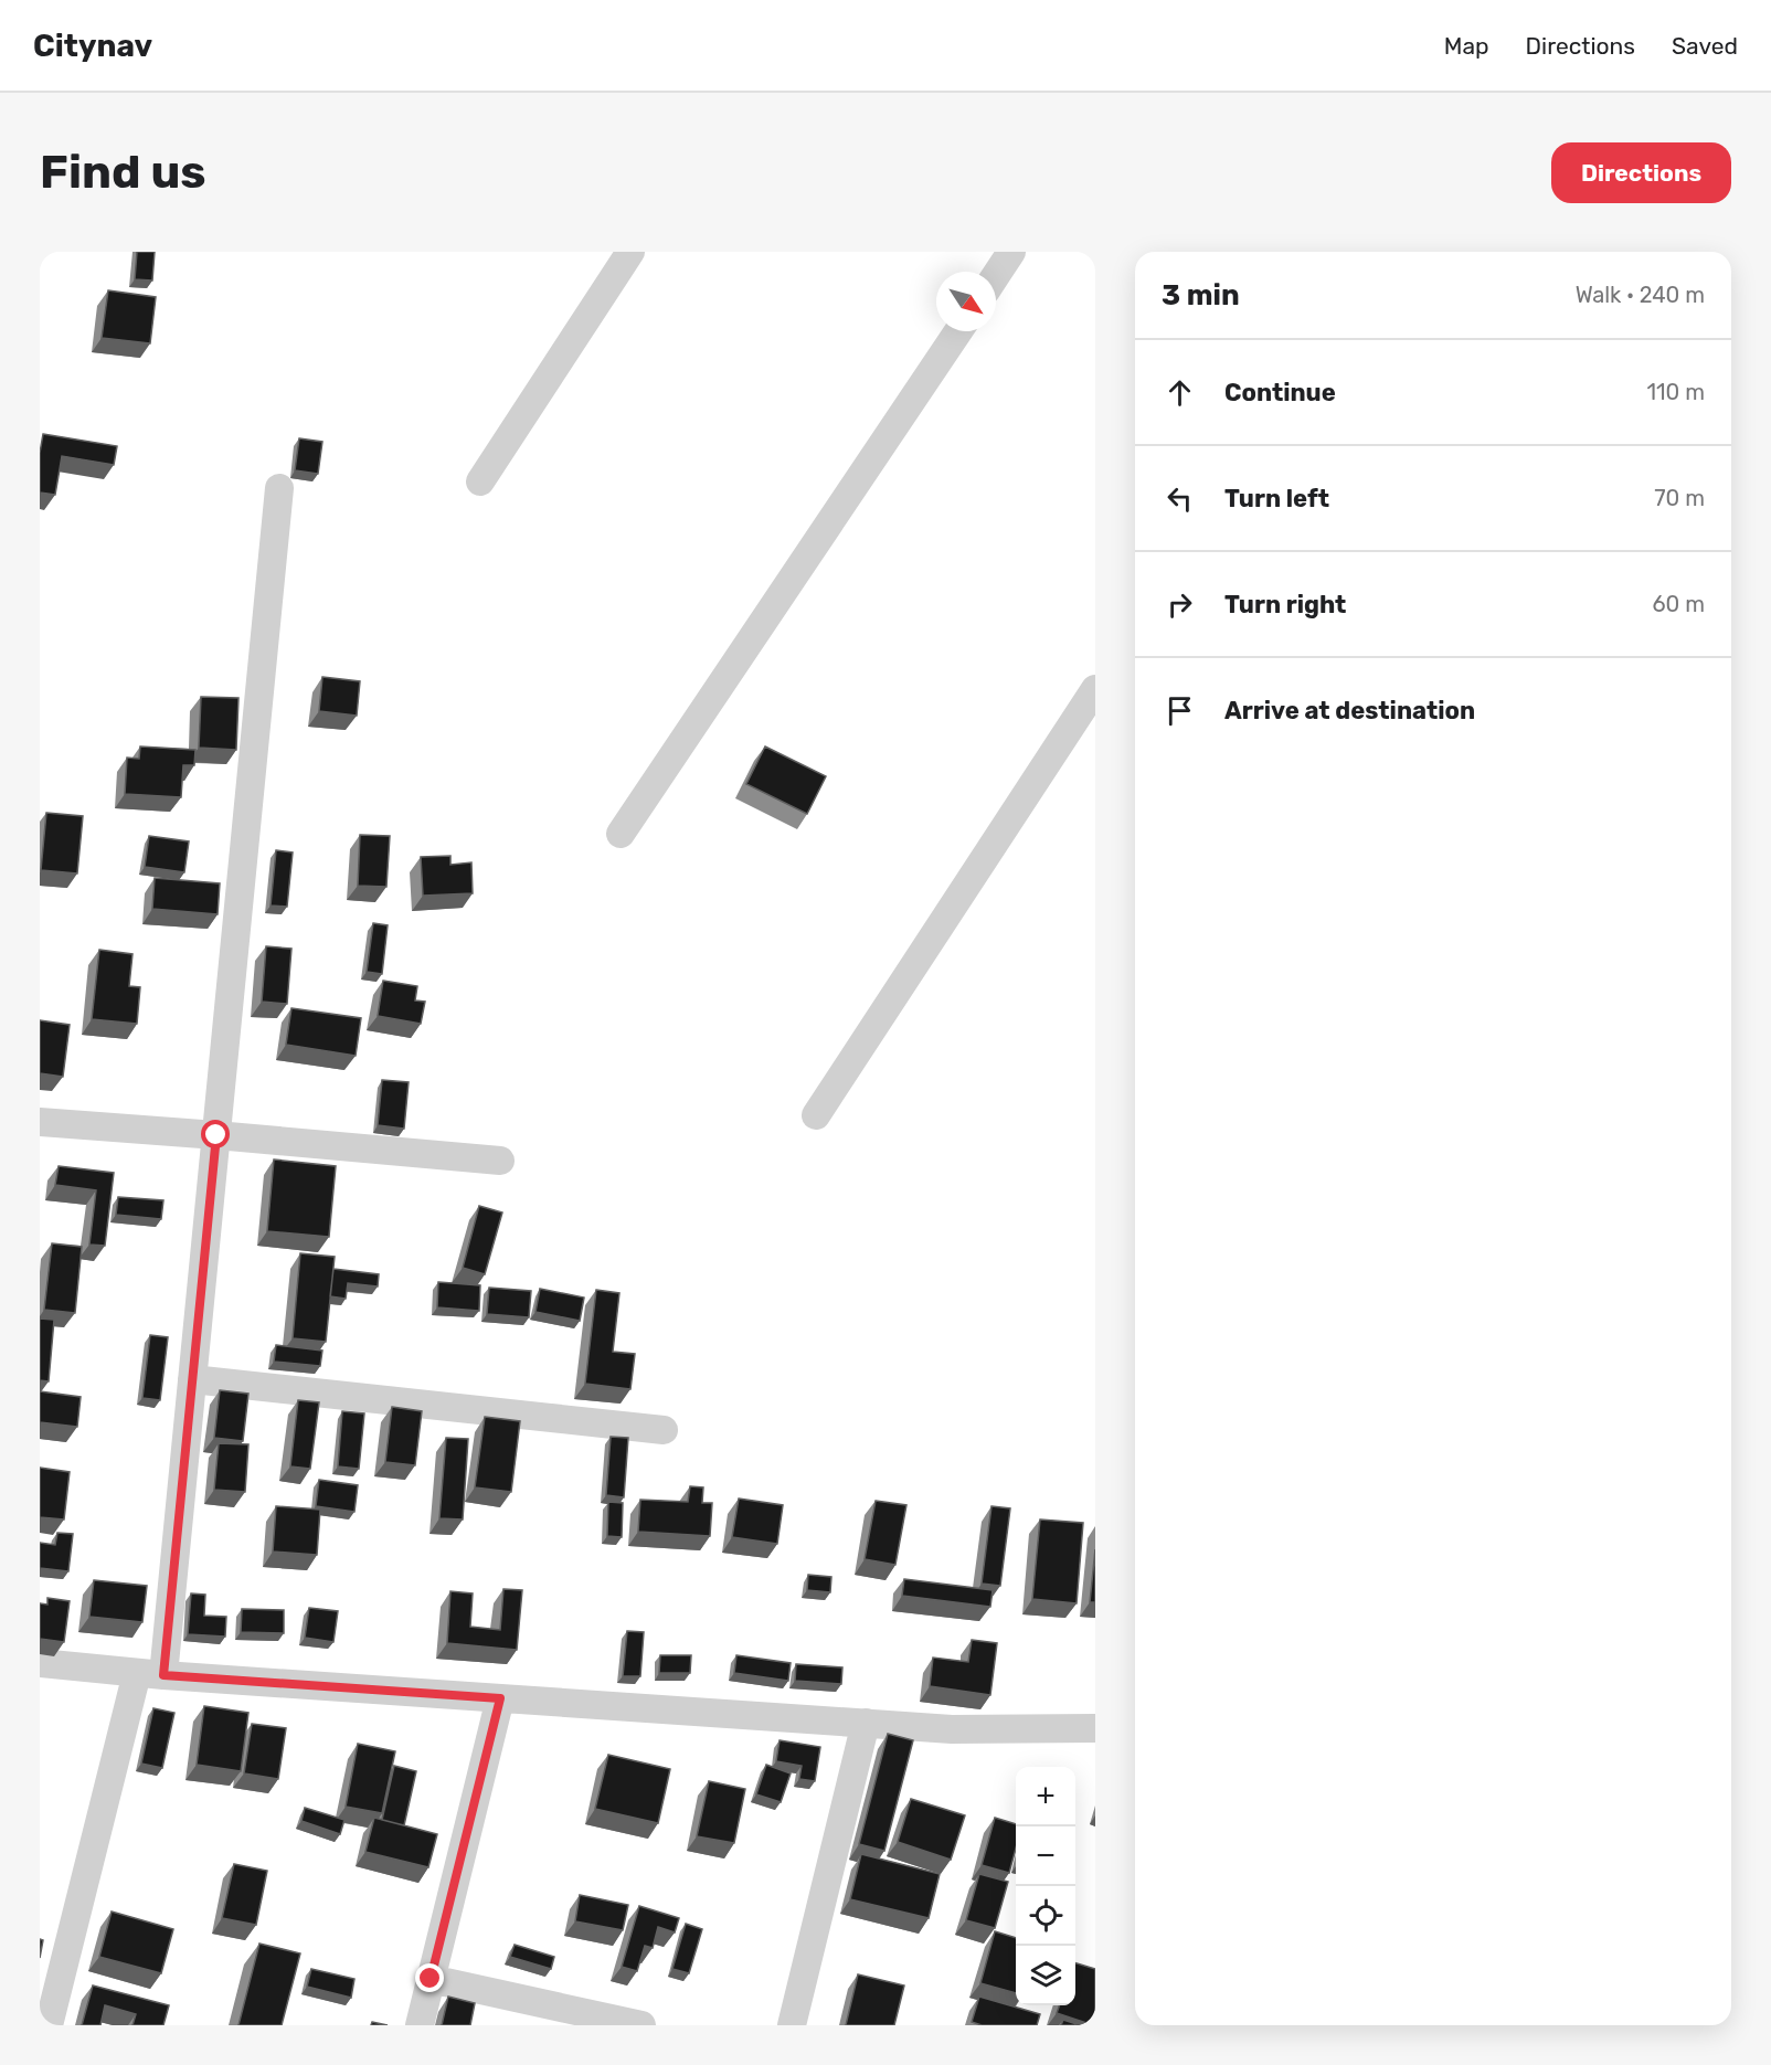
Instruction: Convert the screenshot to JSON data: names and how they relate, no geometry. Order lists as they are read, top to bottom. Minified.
{"north":"bottom right","page":{"header":"Citynav","nav":["Map","Directions","Saved"],"buttons":"Directions","title":"Find us","heading":["3 min","Walk · 240 m"],"list":[["Continue","110 m"],["Turn left","70 m"],["Turn right","60 m"],"Arrive at destination"],"map_buttons":["+","−"]}}
